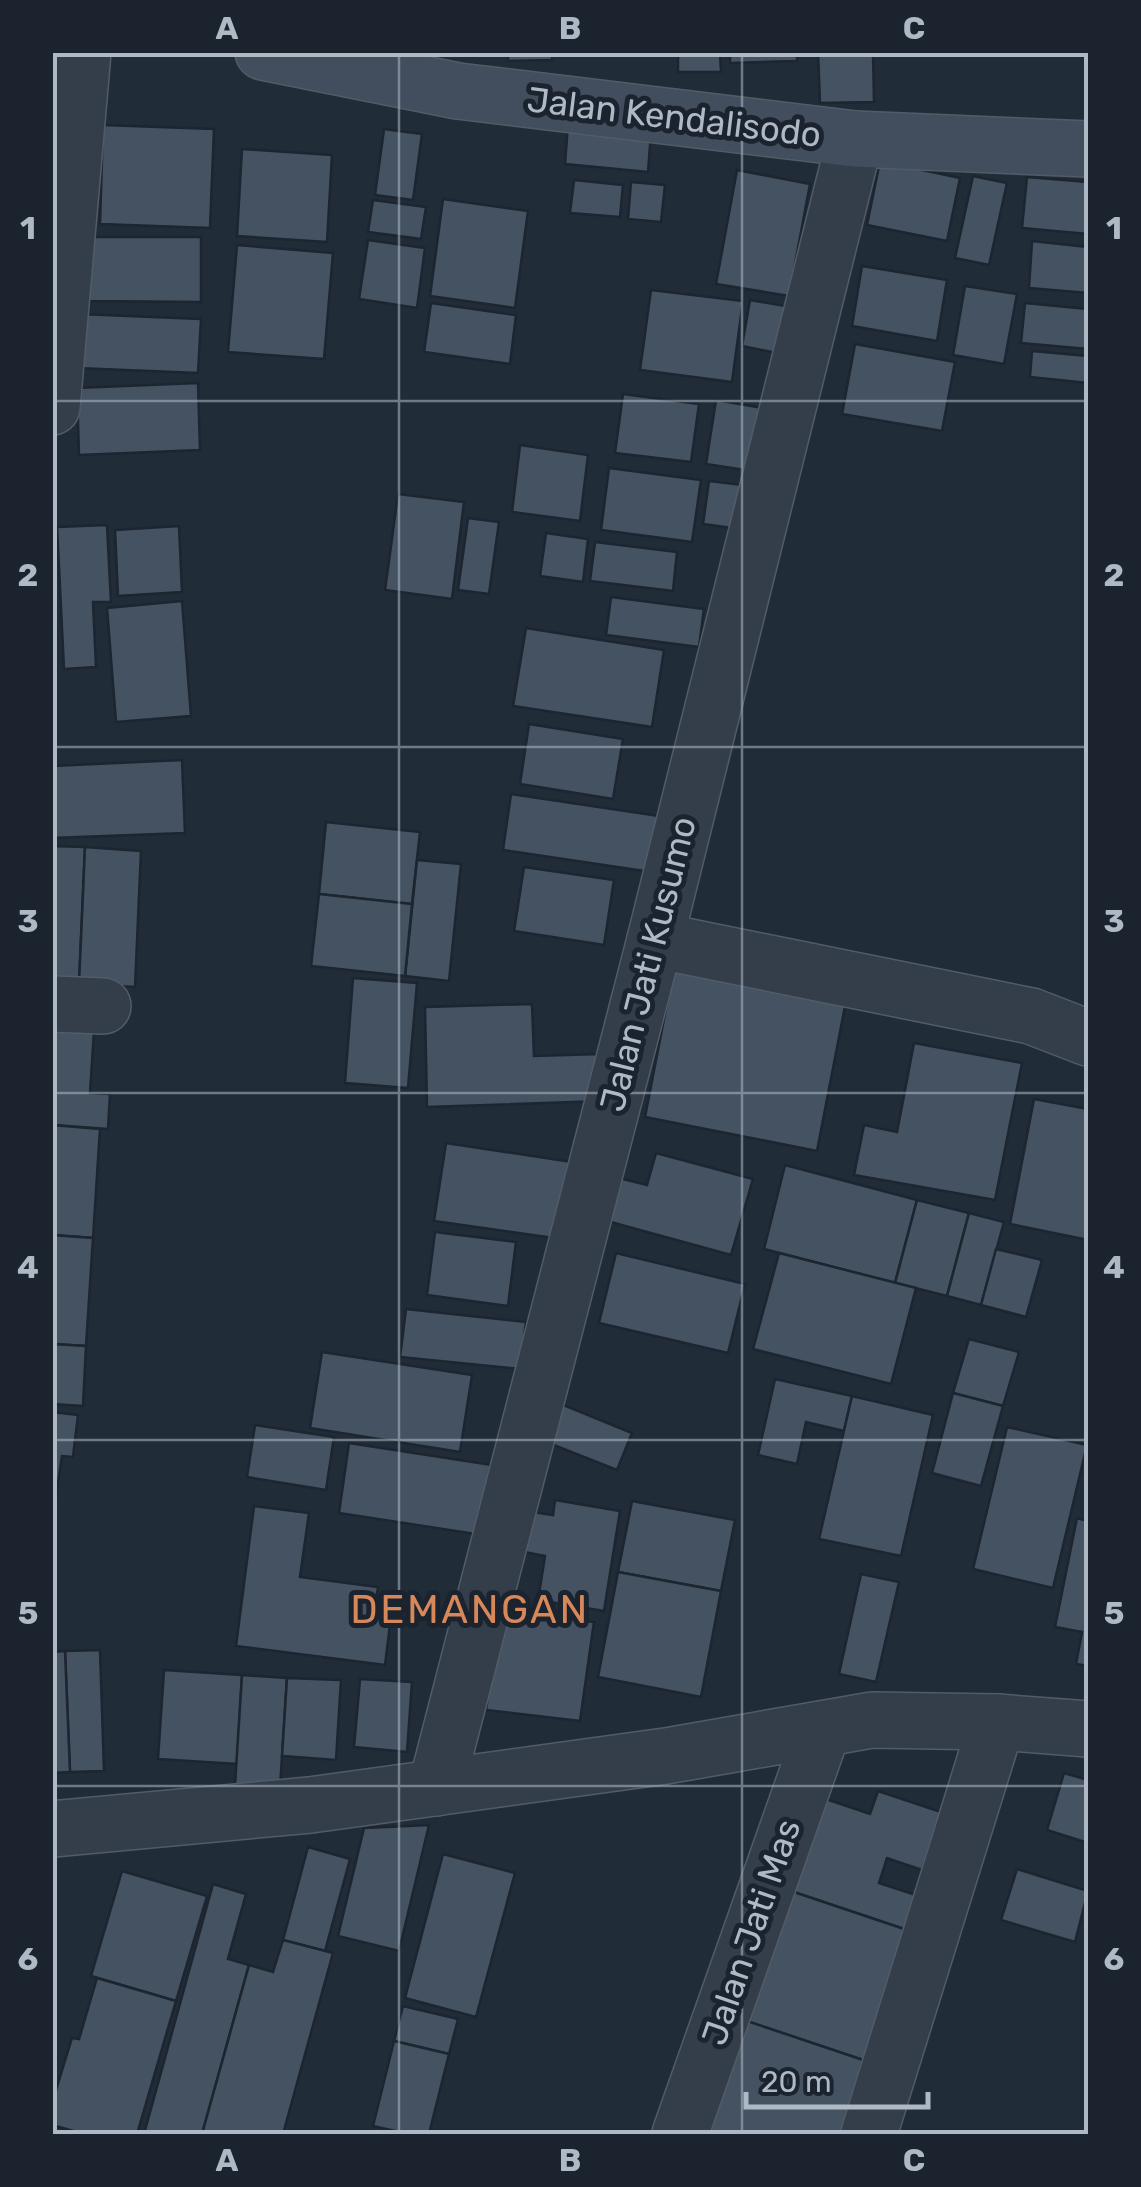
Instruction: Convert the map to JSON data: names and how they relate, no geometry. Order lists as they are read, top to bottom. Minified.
{"streets":{"street":["Jalan Kendalisodo","Jalan Jati Kusumo","Jalan Jati Mas"]},"crossings":[["Jalan Kendalisodo","Jalan Jati Kusumo"]],"districts":["DEMANGAN"],"scale_bar":"20 m","grid":{"columns":["A","B","C"],"rows":["1","2","3","4","5","6"]}}
